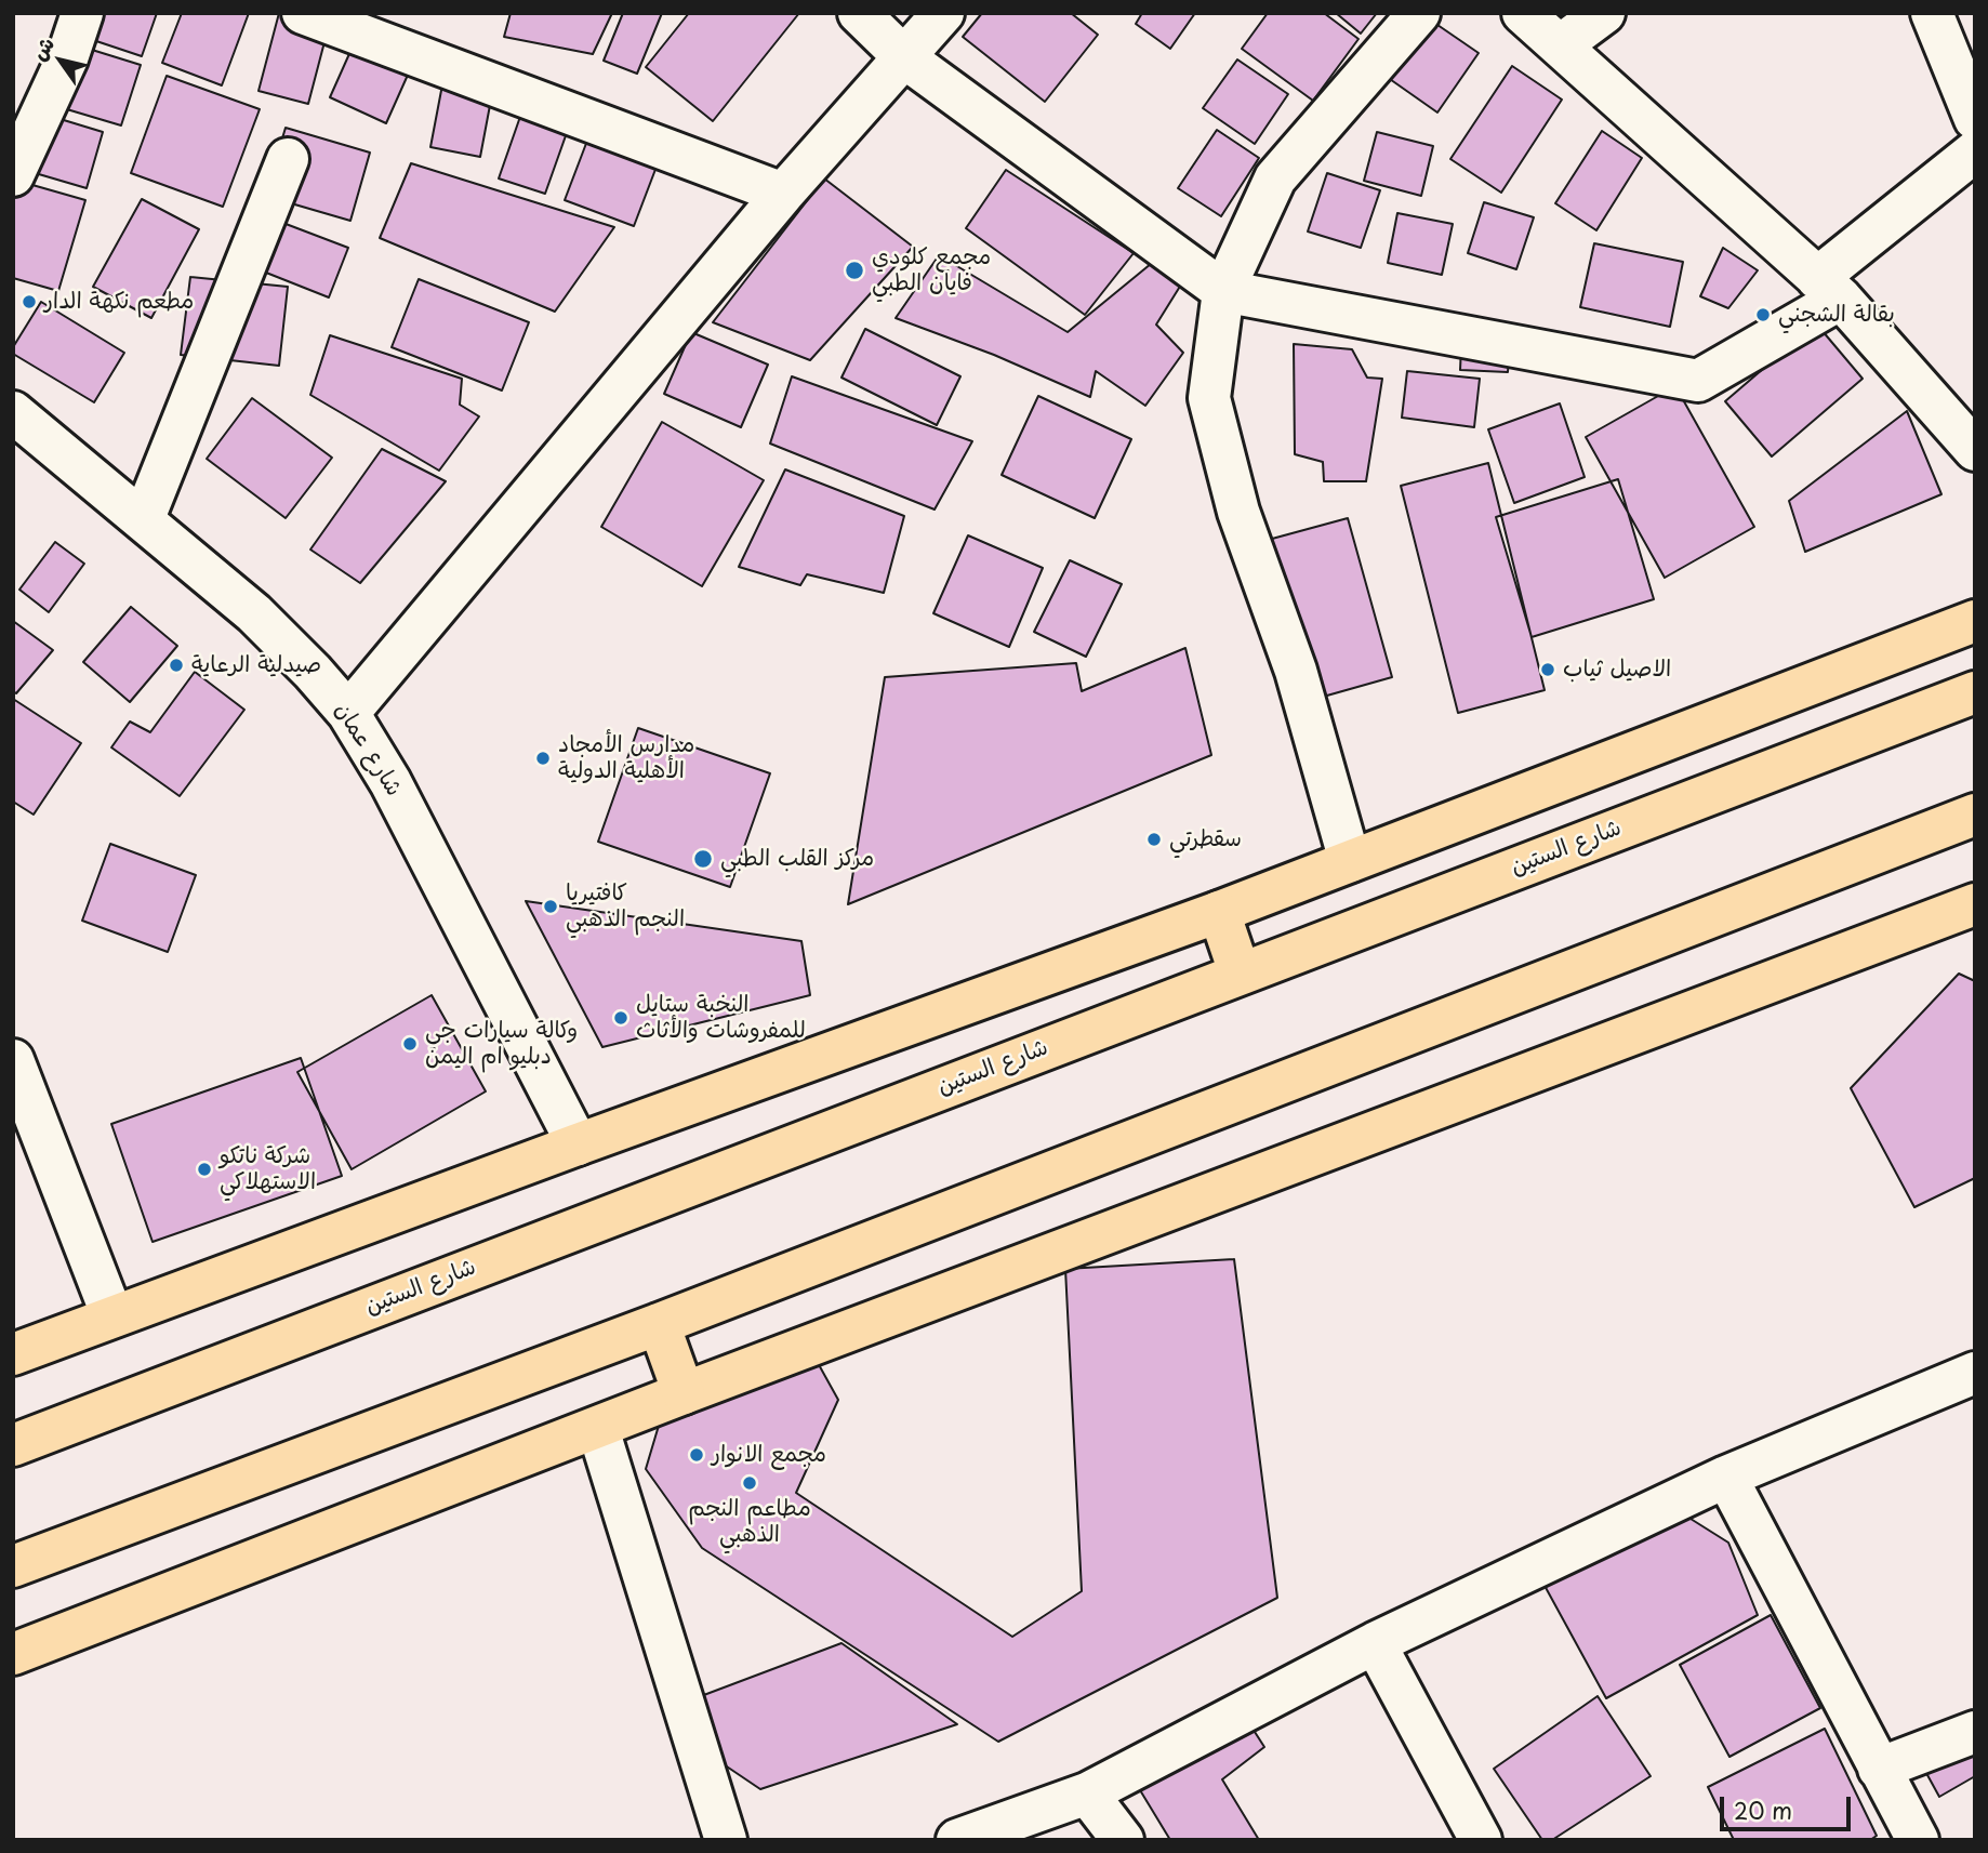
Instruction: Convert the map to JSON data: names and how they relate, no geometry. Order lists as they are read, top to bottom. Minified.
{"streets":{"main road":["شارع الستين"],"street":["شارع عمان"]},"places":["مجمع كلودي فايان الطبي","مطعم نكهة الدار","بقالة الشجني","صيدلية الرعاية","الاصيل ثياب","مدارس الأمجاد الأهلية الدولية","سقطرتي","مركز القلب الطبي","كافتيريا النجم الذهبي","النخبة ستايل للمفروشات والأثاث","وكالة سيارات جي دبليو ام اليمن","شركة ناتكو الاستهلاكي","مجمع الانوار","مطاعم النجم الذهبي"],"scale_bar":"20 m","north":"top left"}
